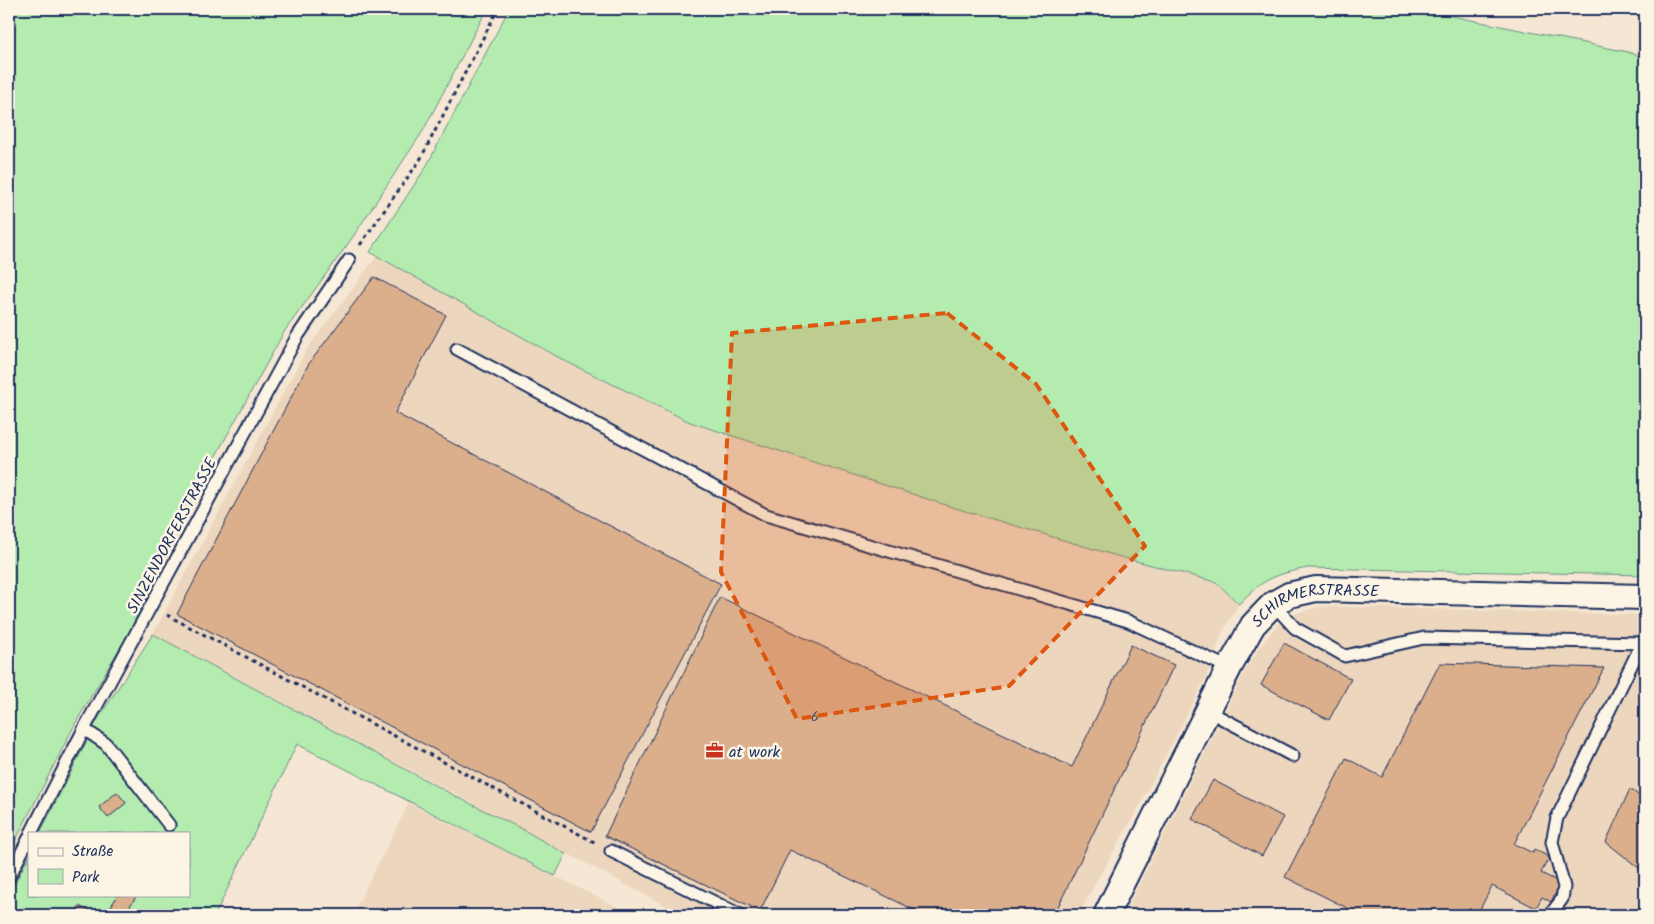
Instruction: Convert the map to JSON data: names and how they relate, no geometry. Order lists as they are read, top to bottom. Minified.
{"streets":{"street":["SCHIRMERSTRASSE"],"lane":["SINZENDORFERSTRASSE"]},"places":{"office":["at work"]},"house_numbers":["6"],"legend":["Straße","Park"]}
